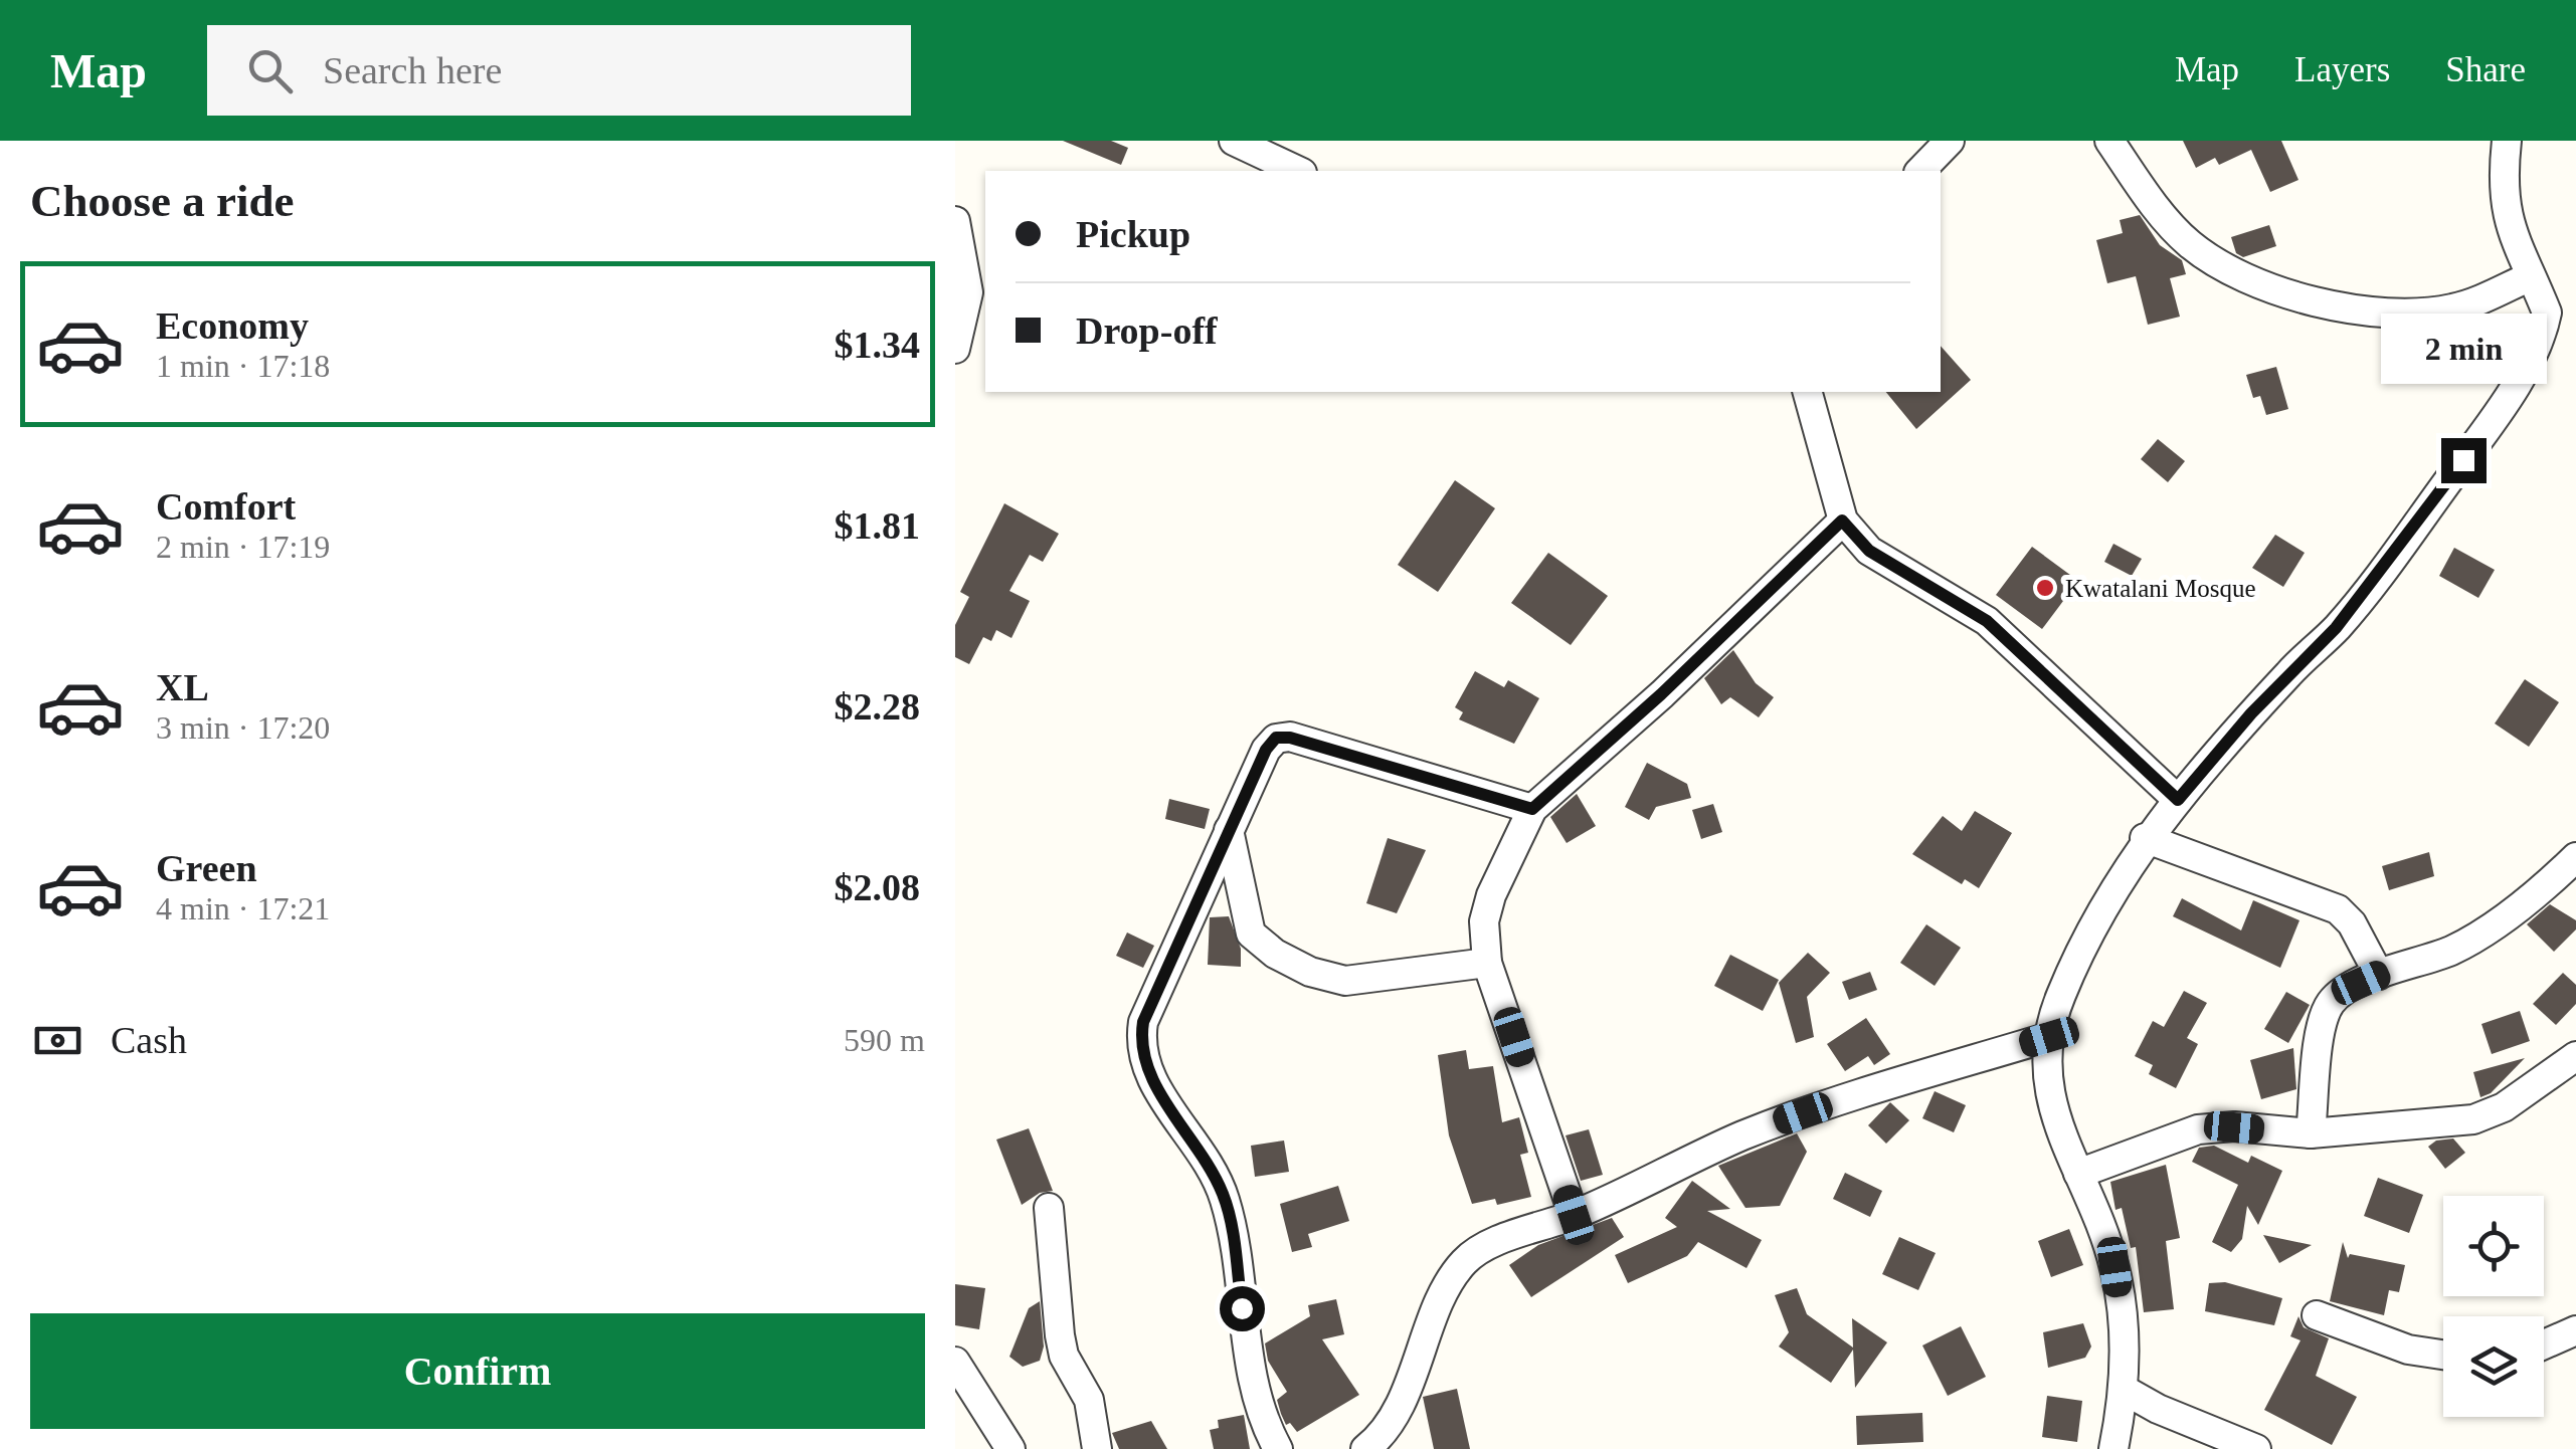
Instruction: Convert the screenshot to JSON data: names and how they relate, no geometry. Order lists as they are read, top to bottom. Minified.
{"places":["Kwatalani Mosque"],"page":{"header":"Map","search":"Search here","nav":["Map","Layers","Share"],"heading":"Choose a ride","banner":["Pickup","Drop-off"],"list":[{"name":"Economy","note":"1 min · 17:18","value":"$1.34"},{"name":"Comfort","note":"2 min · 17:19","value":"$1.81"},{"name":"XL","note":"3 min · 17:20","value":"$2.28"},{"name":"Green","note":"4 min · 17:21","value":"$2.08"}],"bubble":"2 min","pay":["Cash","590 m"],"buttons":"Confirm"}}
